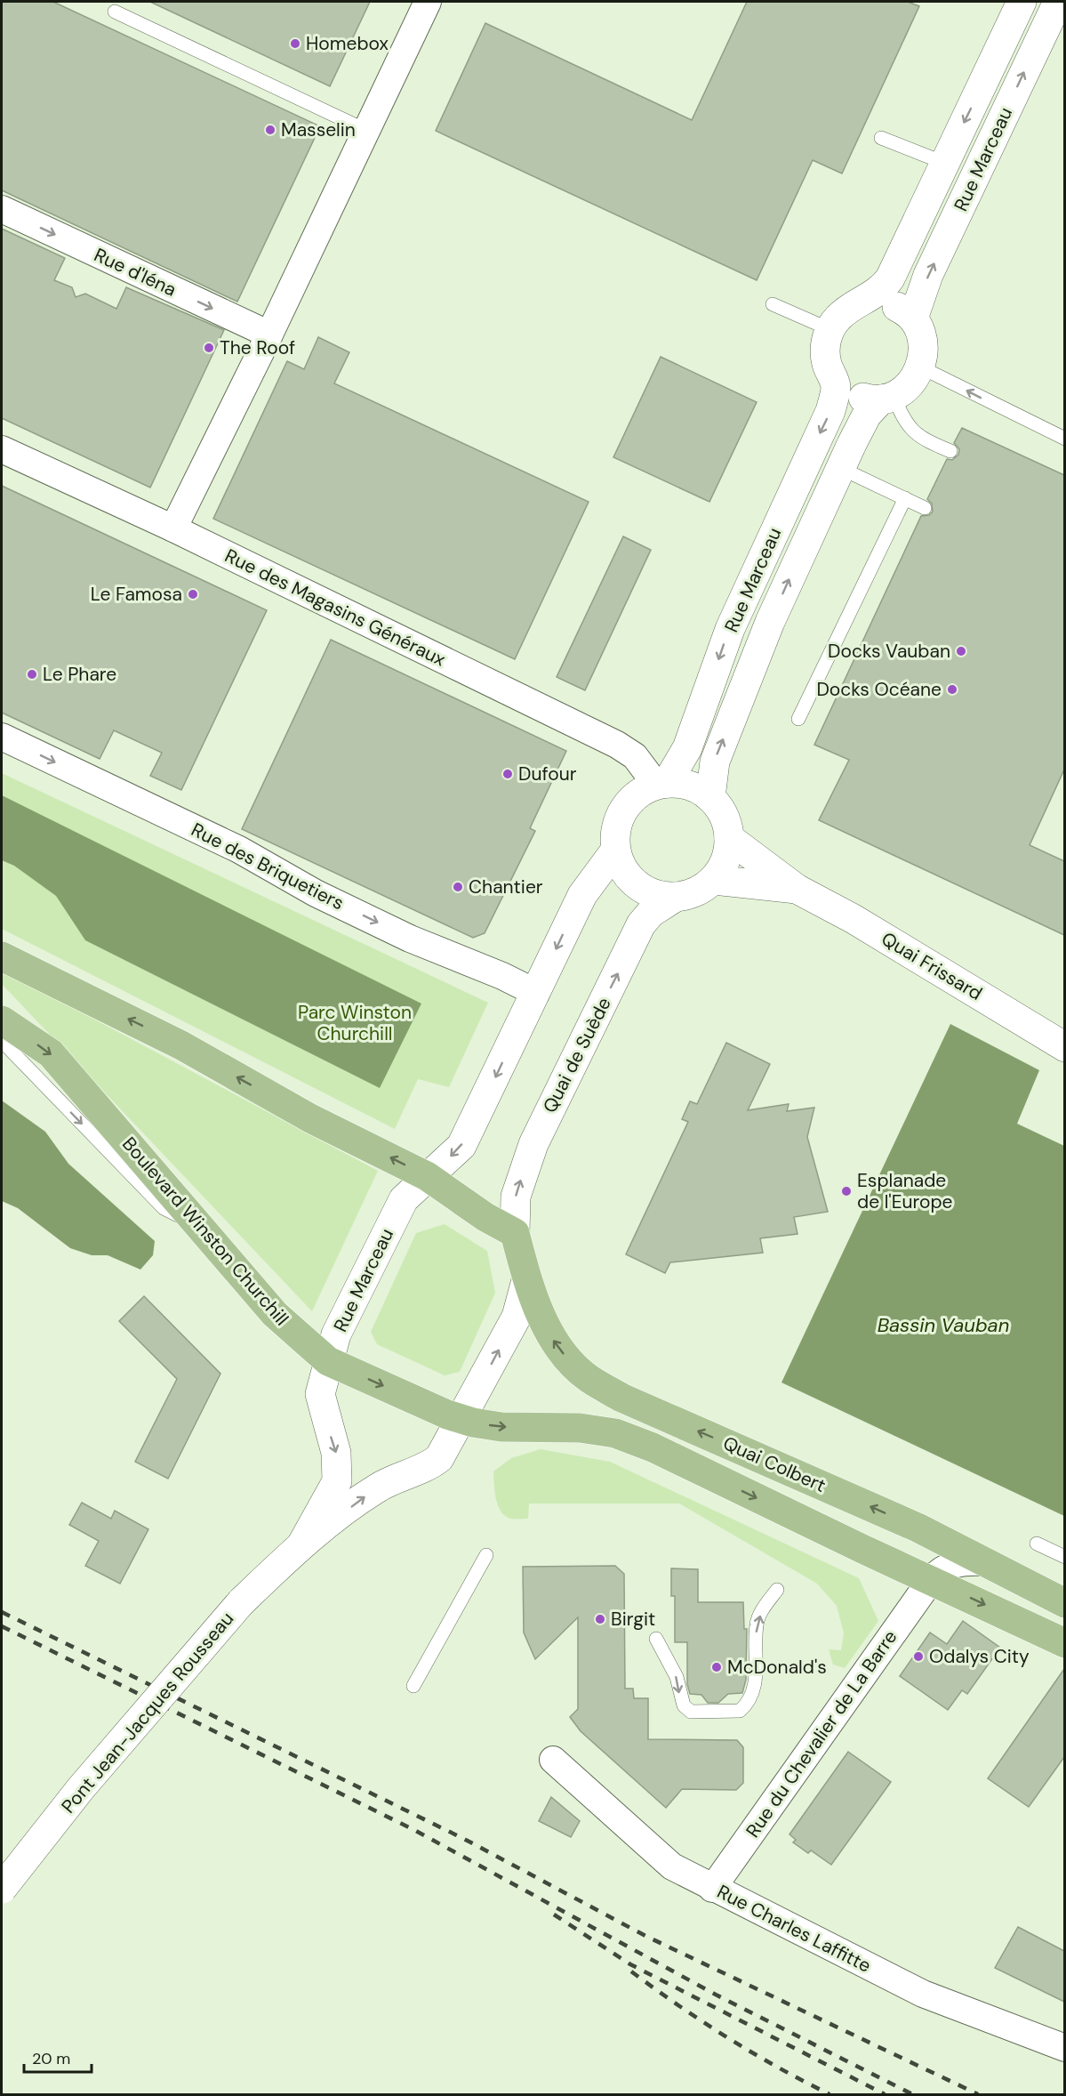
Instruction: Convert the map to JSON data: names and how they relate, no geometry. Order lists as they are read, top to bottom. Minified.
{"streets":{"main road":["Rue Marceau","Quai Frissard","Quai de Suède","Boulevard Winston Churchill","Quai Colbert","Pont Jean-Jacques Rousseau"],"street":["Rue d'Iéna","Rue des Magasins Généraux","Rue des Briquetiers","Rue du Chevalier de La Barre","Rue Charles Laffitte"]},"crossings":[["Rue Marceau","Rue des Magasins Généraux"],["Rue Marceau","Quai Frissard"],["Rue Marceau","Quai de Suède"],["Rue Marceau","Boulevard Winston Churchill"],["Rue Marceau","Pont Jean-Jacques Rousseau"],["Rue des Magasins Généraux","Quai Frissard"],["Rue des Magasins Généraux","Quai de Suède"],["Quai Frissard","Quai de Suède"],["Boulevard Winston Churchill","Quai Colbert"],["Boulevard Winston Churchill","Pont Jean-Jacques Rousseau"],["Quai Colbert","Rue du Chevalier de La Barre"],["Rue du Chevalier de La Barre","Rue Charles Laffitte"]],"one_way":["Rue d'Iéna","Rue des Briquetiers"],"water":["Bassin Vauban"],"parks":["Parc Winston Churchill"],"places":["Homebox","Masselin","The Roof","Le Famosa","Docks Vauban","Le Phare","Docks Océane","Dufour","Chantier","Esplanade de l'Europe","Birgit","Odalys City","McDonald's"],"scale_bar":"20 m"}
